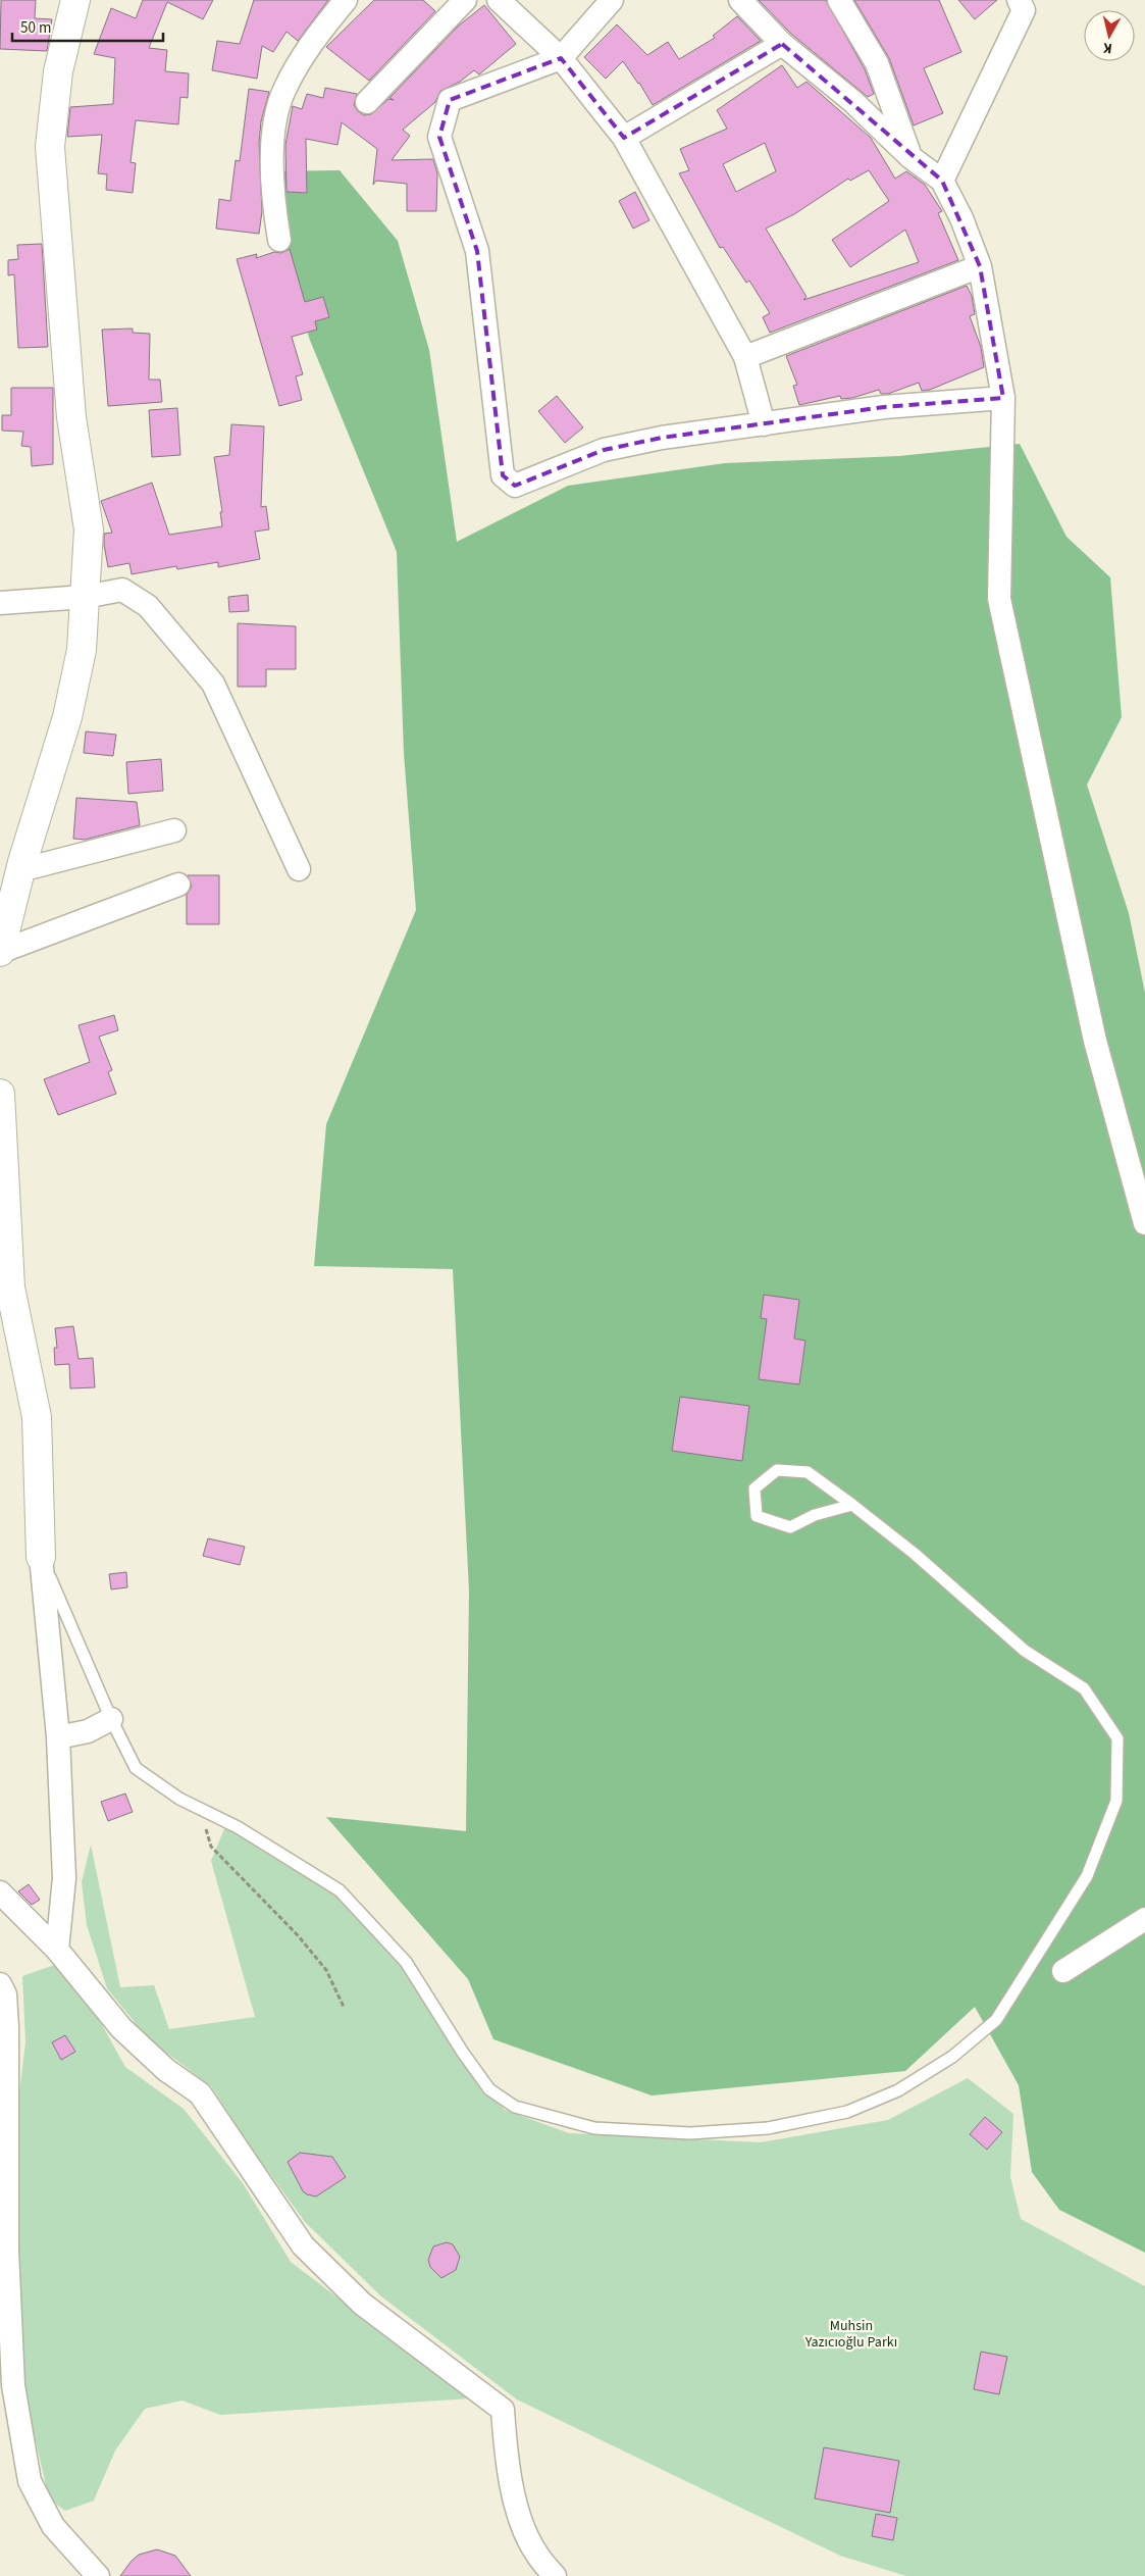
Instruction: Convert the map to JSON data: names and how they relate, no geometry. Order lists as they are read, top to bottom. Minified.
{"parks":["Muhsin Yazıcıoğlu Parkı"],"scale_bar":"50 m","north":"bottom"}
